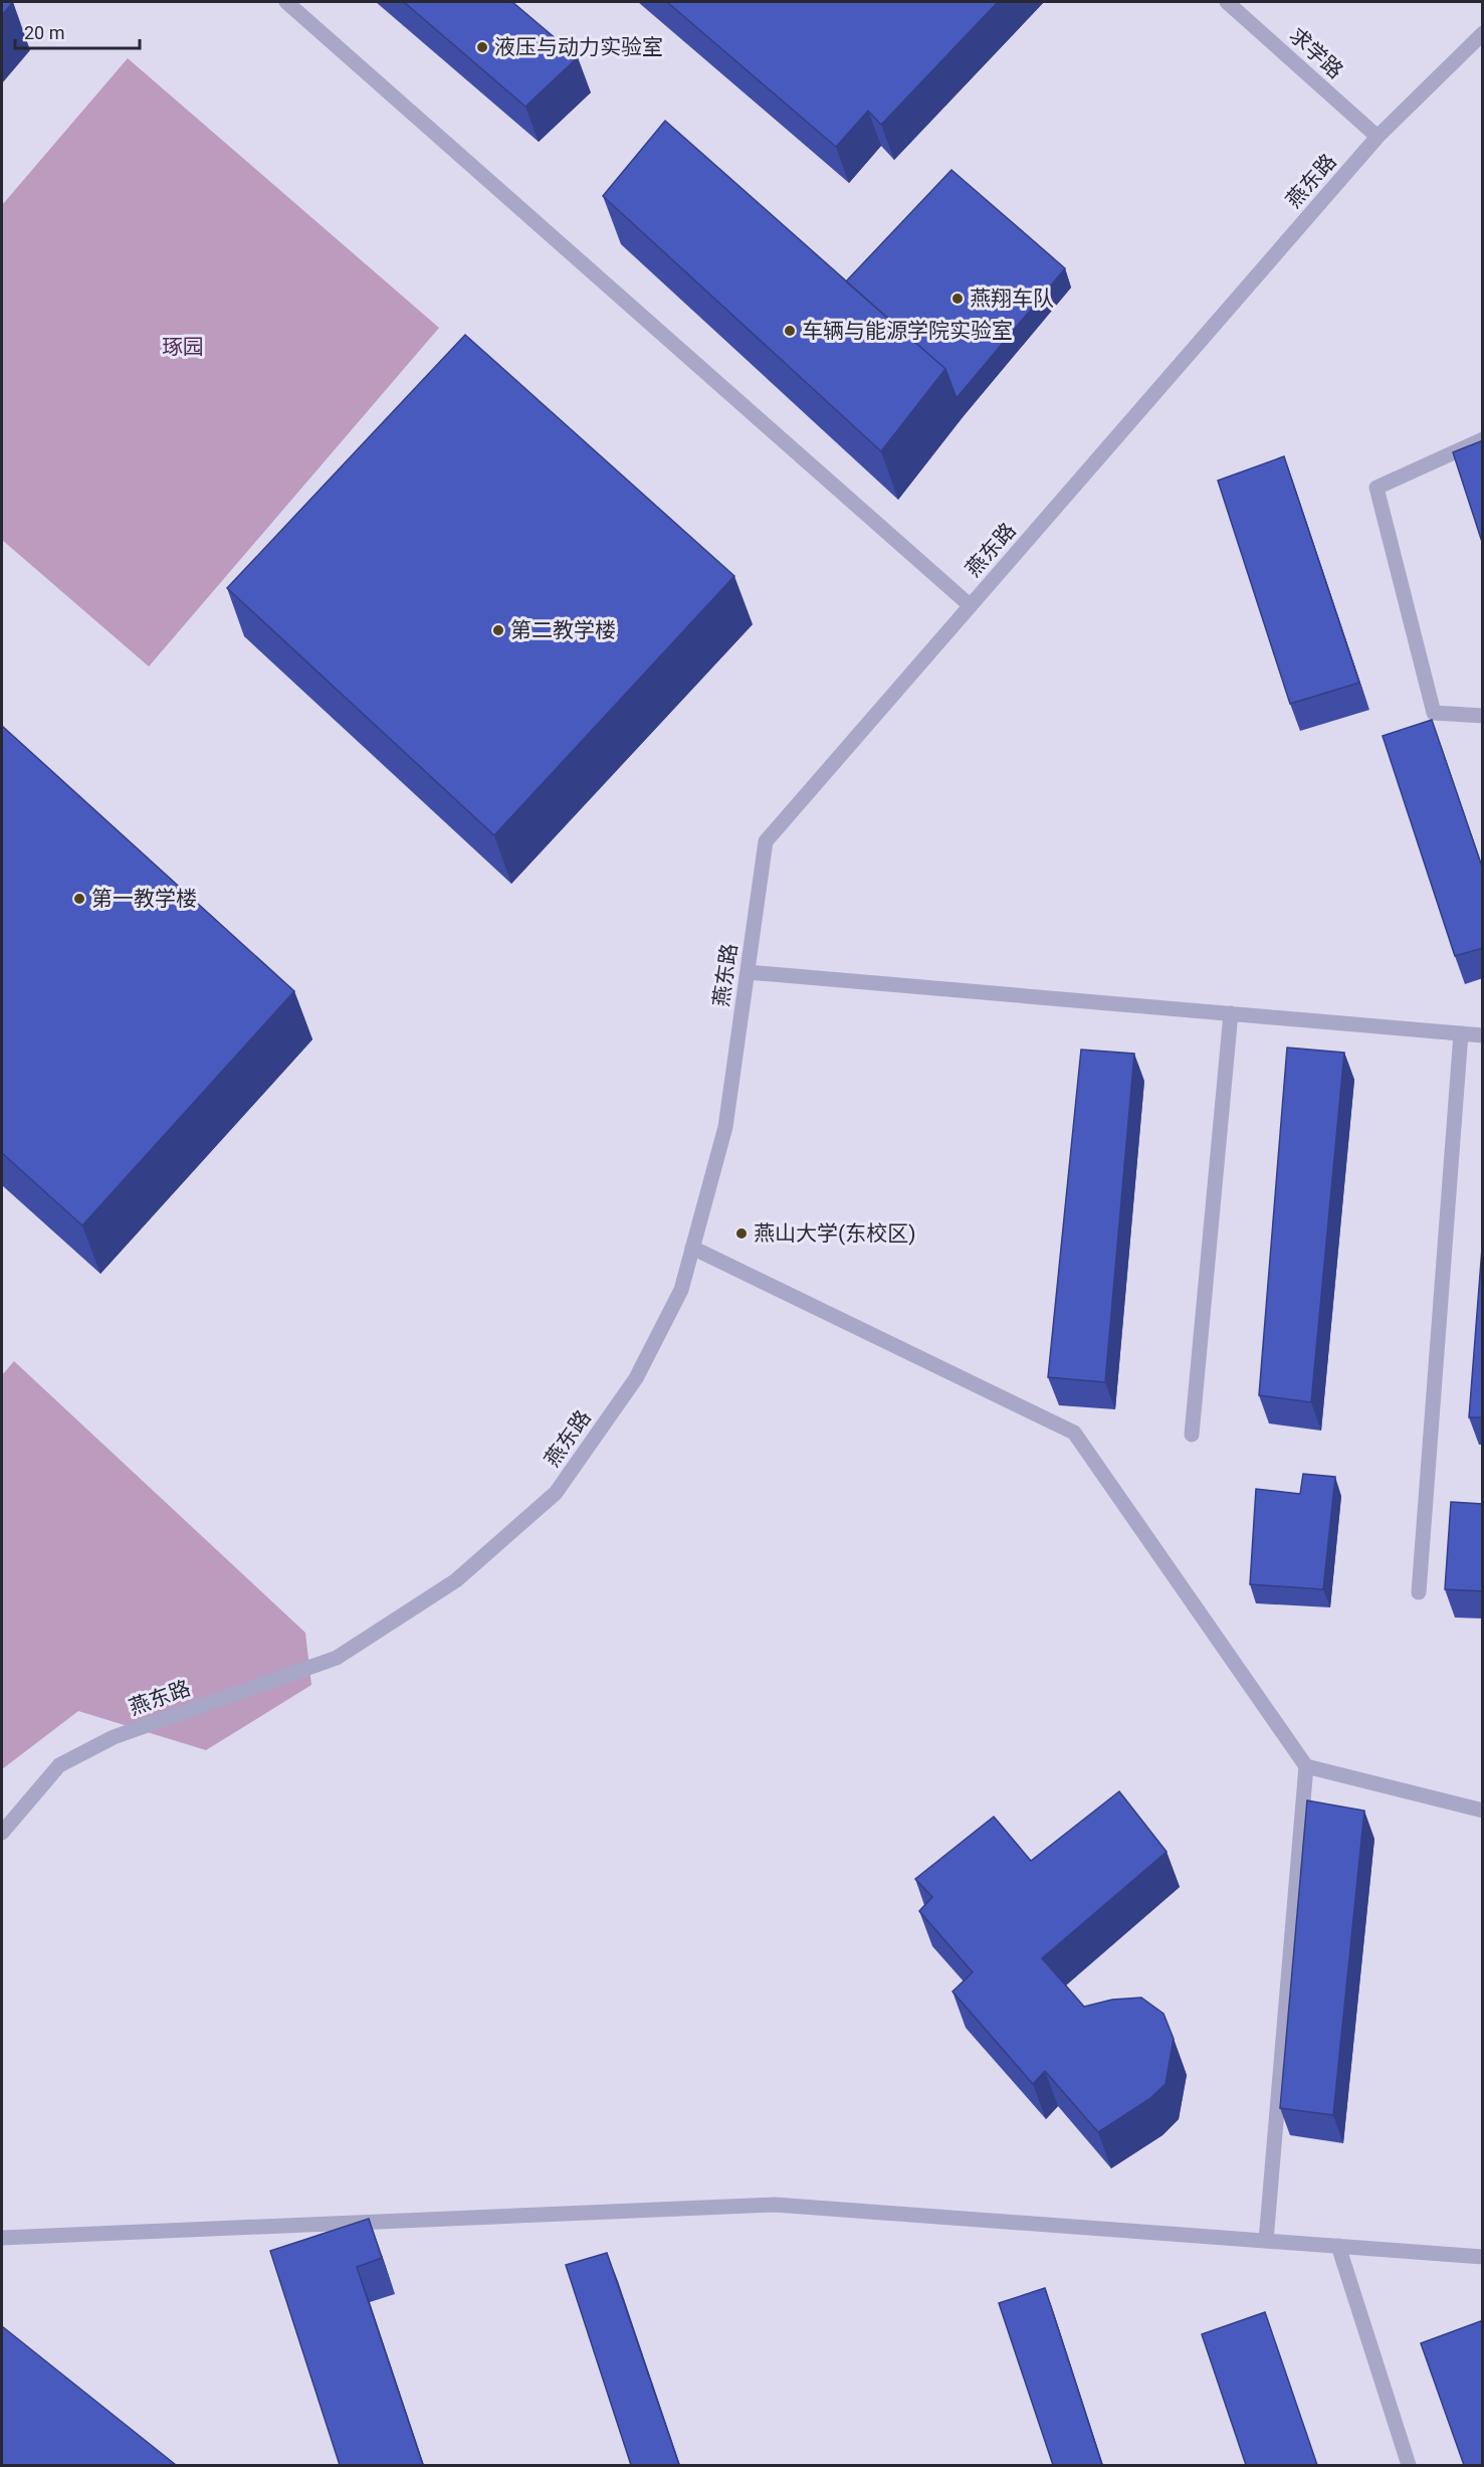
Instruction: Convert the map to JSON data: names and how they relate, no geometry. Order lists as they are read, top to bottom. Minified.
{"streets":{"street":["求学路","燕东路"]},"crossings":[["求学路","燕东路"]],"parks":["琢园"],"places":["液压与动力实验室","燕翔车队","车辆与能源学院实验室","第二教学楼","第一教学楼","燕山大学(东校区)"],"scale_bar":"20 m"}
